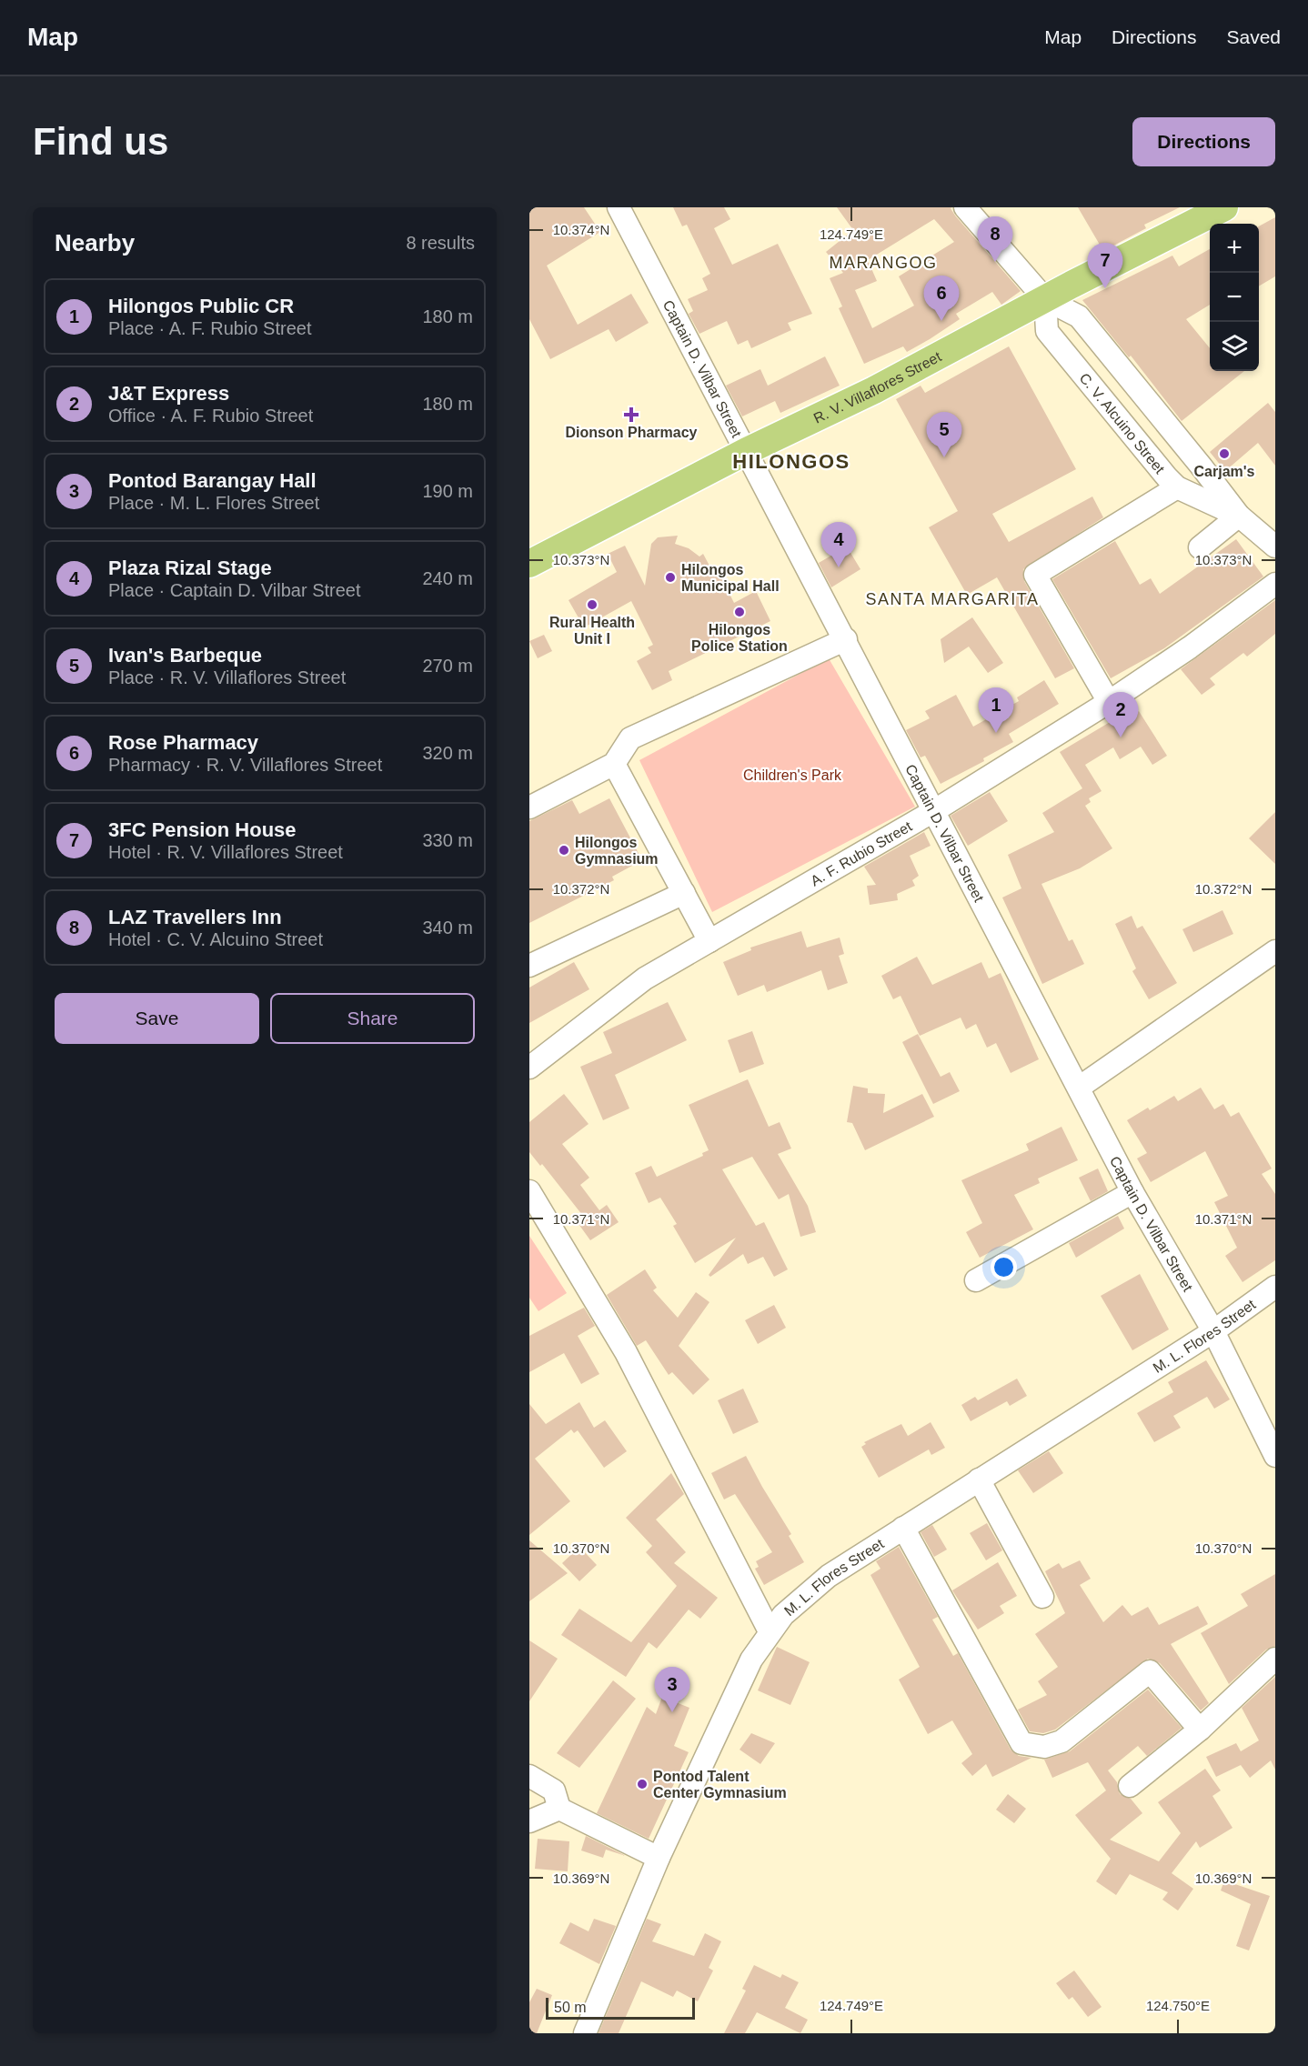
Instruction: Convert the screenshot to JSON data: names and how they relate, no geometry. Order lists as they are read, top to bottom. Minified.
{"streets":{"main road":["R. V. Villaflores Street"],"street":["Captain D. Vilbar Street","C. V. Alcuino Street","A. F. Rubio Street","M. L. Flores Street"]},"crossings":[["Captain D. Vilbar Street","R. V. Villaflores Street"],["Captain D. Vilbar Street","A. F. Rubio Street"],["Captain D. Vilbar Street","M. L. Flores Street"],["R. V. Villaflores Street","C. V. Alcuino Street"]],"districts":["MARANGOG","HILONGOS","SANTA MARGARITA"],"parks":["Children's Park"],"places":{"health":["Dionson Pharmacy"],"other":["Carjam's","Hilongos Municipal Hall","Rural Health Unit I","Hilongos Police Station","Hilongos Gymnasium","Pontod Talent Center Gymnasium"]},"scale_bar":"50 m","page":{"header":"Map","nav":["Map","Directions","Saved"],"buttons":["Directions",["Save","Share"]],"title":"Find us","heading":["Nearby","8 results"],"pins":["8","7","6","5","4","1","2","3"],"map_buttons":["+","−"],"list":[{"mark":"1","name":"Hilongos Public CR","note":"Place · A. F. Rubio Street","value":"180 m"},{"mark":"2","name":"J&T Express","note":"Office · A. F. Rubio Street","value":"180 m"},{"mark":"3","name":"Pontod Barangay Hall","note":"Place · M. L. Flores Street","value":"190 m"},{"mark":"4","name":"Plaza Rizal Stage","note":"Place · Captain D. Vilbar Street","value":"240 m"},{"mark":"5","name":"Ivan's Barbeque","note":"Place · R. V. Villaflores Street","value":"270 m"},{"mark":"6","name":"Rose Pharmacy","note":"Pharmacy · R. V. Villaflores Street","value":"320 m"},{"mark":"7","name":"3FC Pension House","note":"Hotel · R. V. Villaflores Street","value":"330 m"},{"mark":"8","name":"LAZ Travellers Inn","note":"Hotel · C. V. Alcuino Street","value":"340 m"}],"scale":"50 m"},"coordinates":["10.374°N","124.749°E","10.373°N","10.372°N","10.371°N","10.370°N","10.369°N","124.750°E"]}
